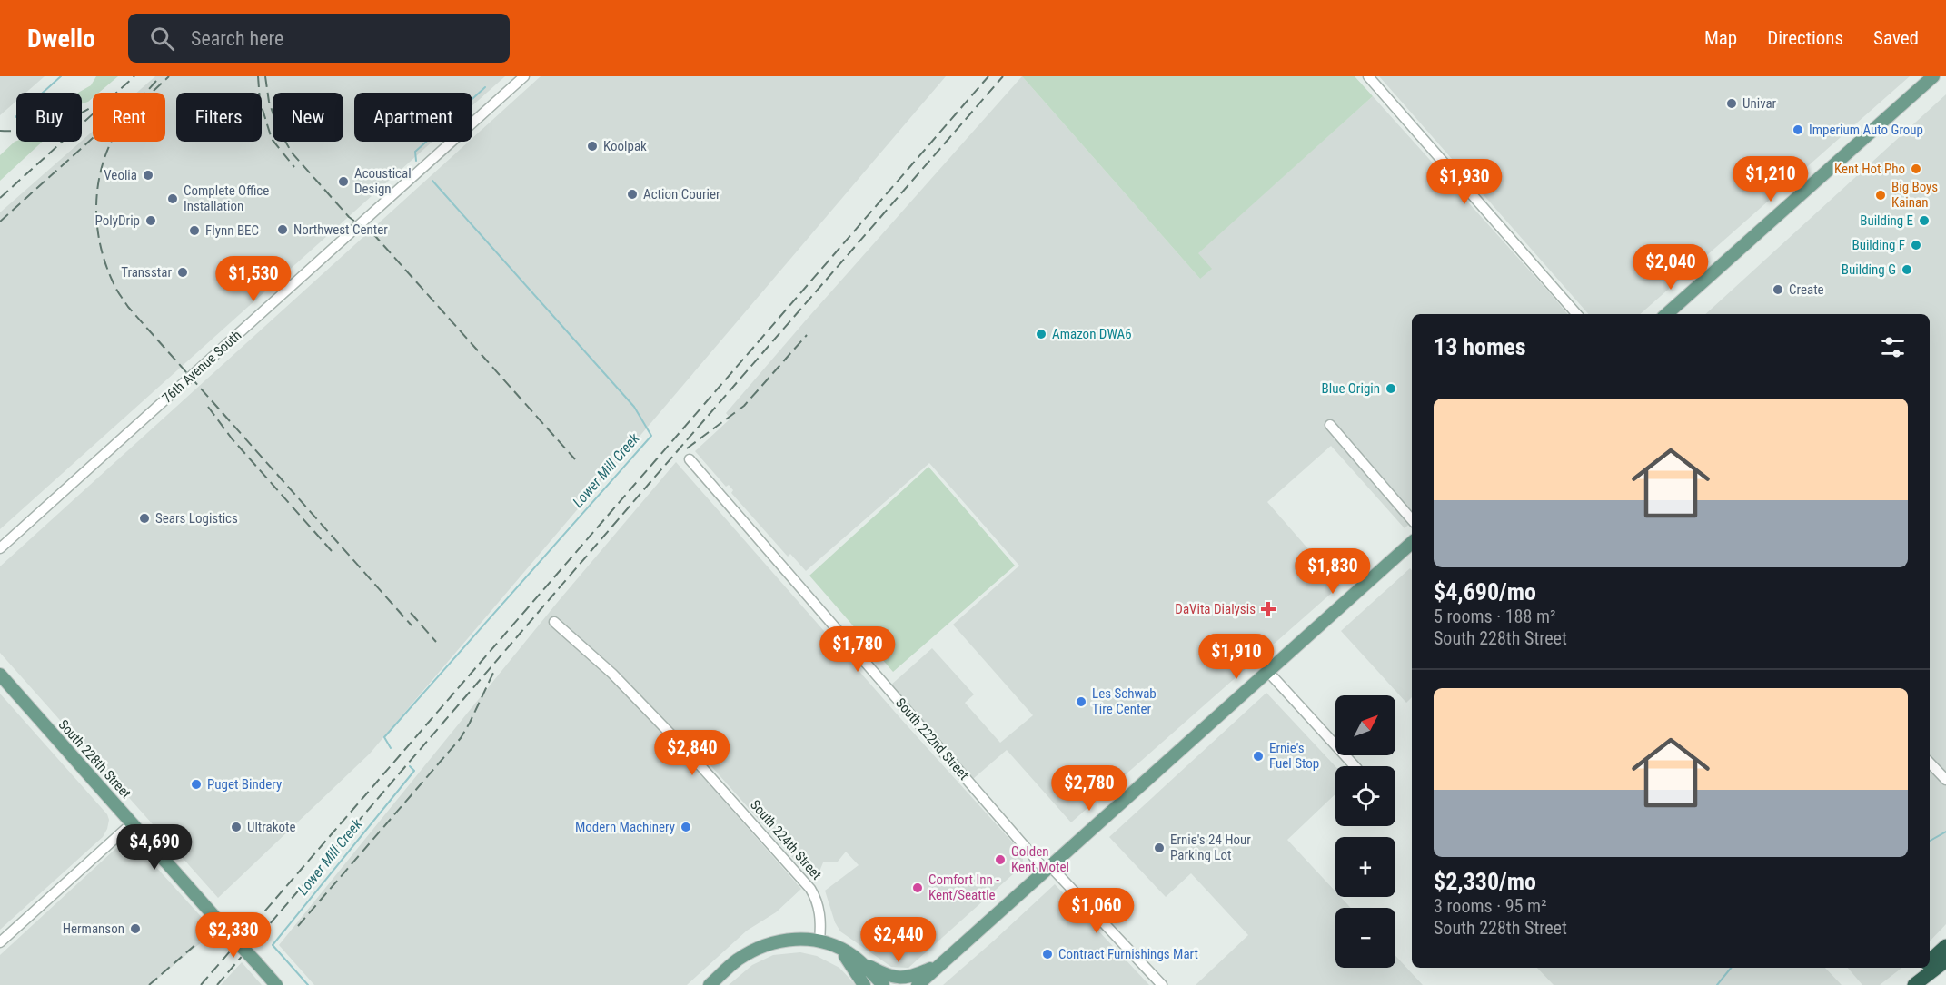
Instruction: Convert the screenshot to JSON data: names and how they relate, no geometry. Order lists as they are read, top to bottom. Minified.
{"streets":{"main road":["South 228th Street"],"street":["76th Avenue South","South 222nd Street","South 224th Street"]},"water":["Lower Mill Creek"],"places":{"other":["Univar","Imperium Auto Group","Koolpak","Kent Hot Pho","Veolia","Acoustical Design","Action Courier","Big Boys Kainan","Complete Office Installation","PolyDrip","Building E","Northwest Center","Flynn BEC","Building F","Building G","Transstar","Create","Amazon DWA6","Blue Origin","Sears Logistics","Les Schwab Tire Center","Ernie's Fuel Stop","Puget Bindery","Ultrakote","Modern Machinery","Ernie's 24 Hour Parking Lot","Golden Kent Motel","Comfort Inn - Kent/Seattle","Hermanson","Contract Furnishings Mart"],"health":["DaVita Dialysis"]},"north":"top right","page":{"header":"Dwello","search":"Search here","nav":["Map","Directions","Saved"],"chip":["Buy","Rent","Filters","New","Apartment"],"price":["$1,210","$1,930","$2,040","$1,530","$1,830","$1,780","$1,910","$2,840","$2,780","$4,690","$1,060","$2,330","$2,440"],"heading":"13 homes","list":[{"name":"$4,690/mo","note":"5 rooms · 188 m² · South 228th Street"},{"name":"$2,330/mo","note":"3 rooms · 95 m² · South 228th Street"}],"map_buttons":["+","−"]}}
